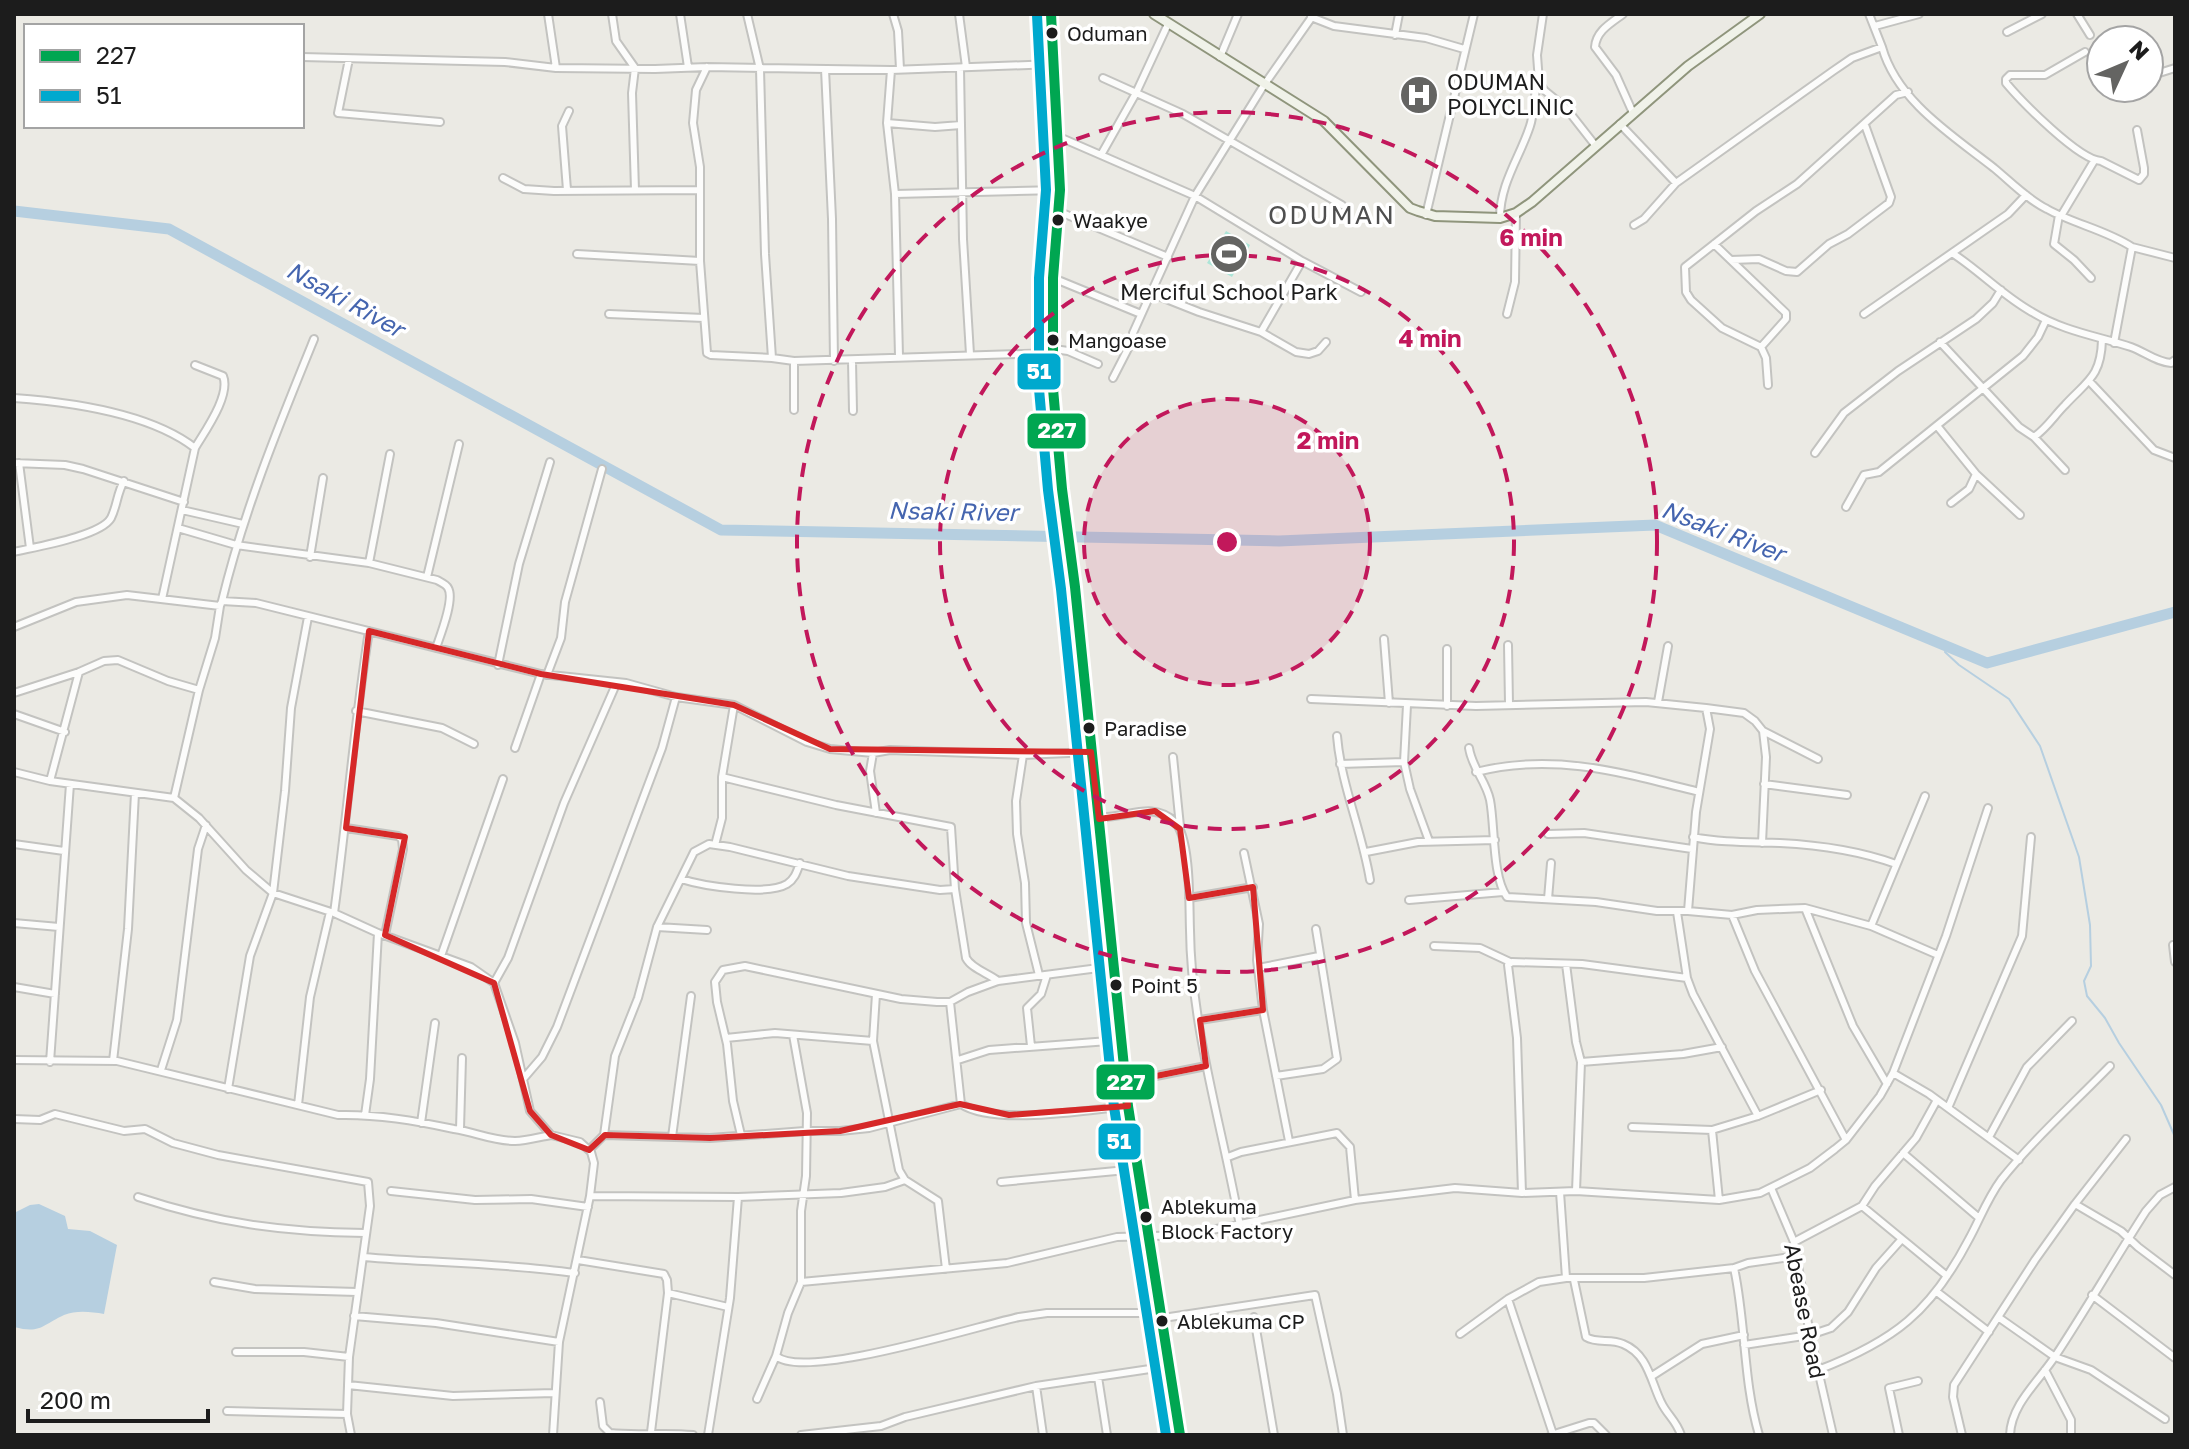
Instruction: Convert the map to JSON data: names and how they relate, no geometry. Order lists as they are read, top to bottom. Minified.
{"streets":{"street":["Abease Road"]},"districts":["ODUMAN"],"water":["Nsaki River"],"places":{"other":["Oduman","Waakye","Mangoase","Paradise","Point 5","Ablekuma Block Factory","Ablekuma CP"],"hospital":["ODUMAN POLYCLINIC"],"sports":["Merciful School Park"]},"lines":["transit line 227","transit line 51"],"legend":["227","51"],"scale_bar":"200 m","north":"top right","rings":["6 min","4 min","2 min"]}
